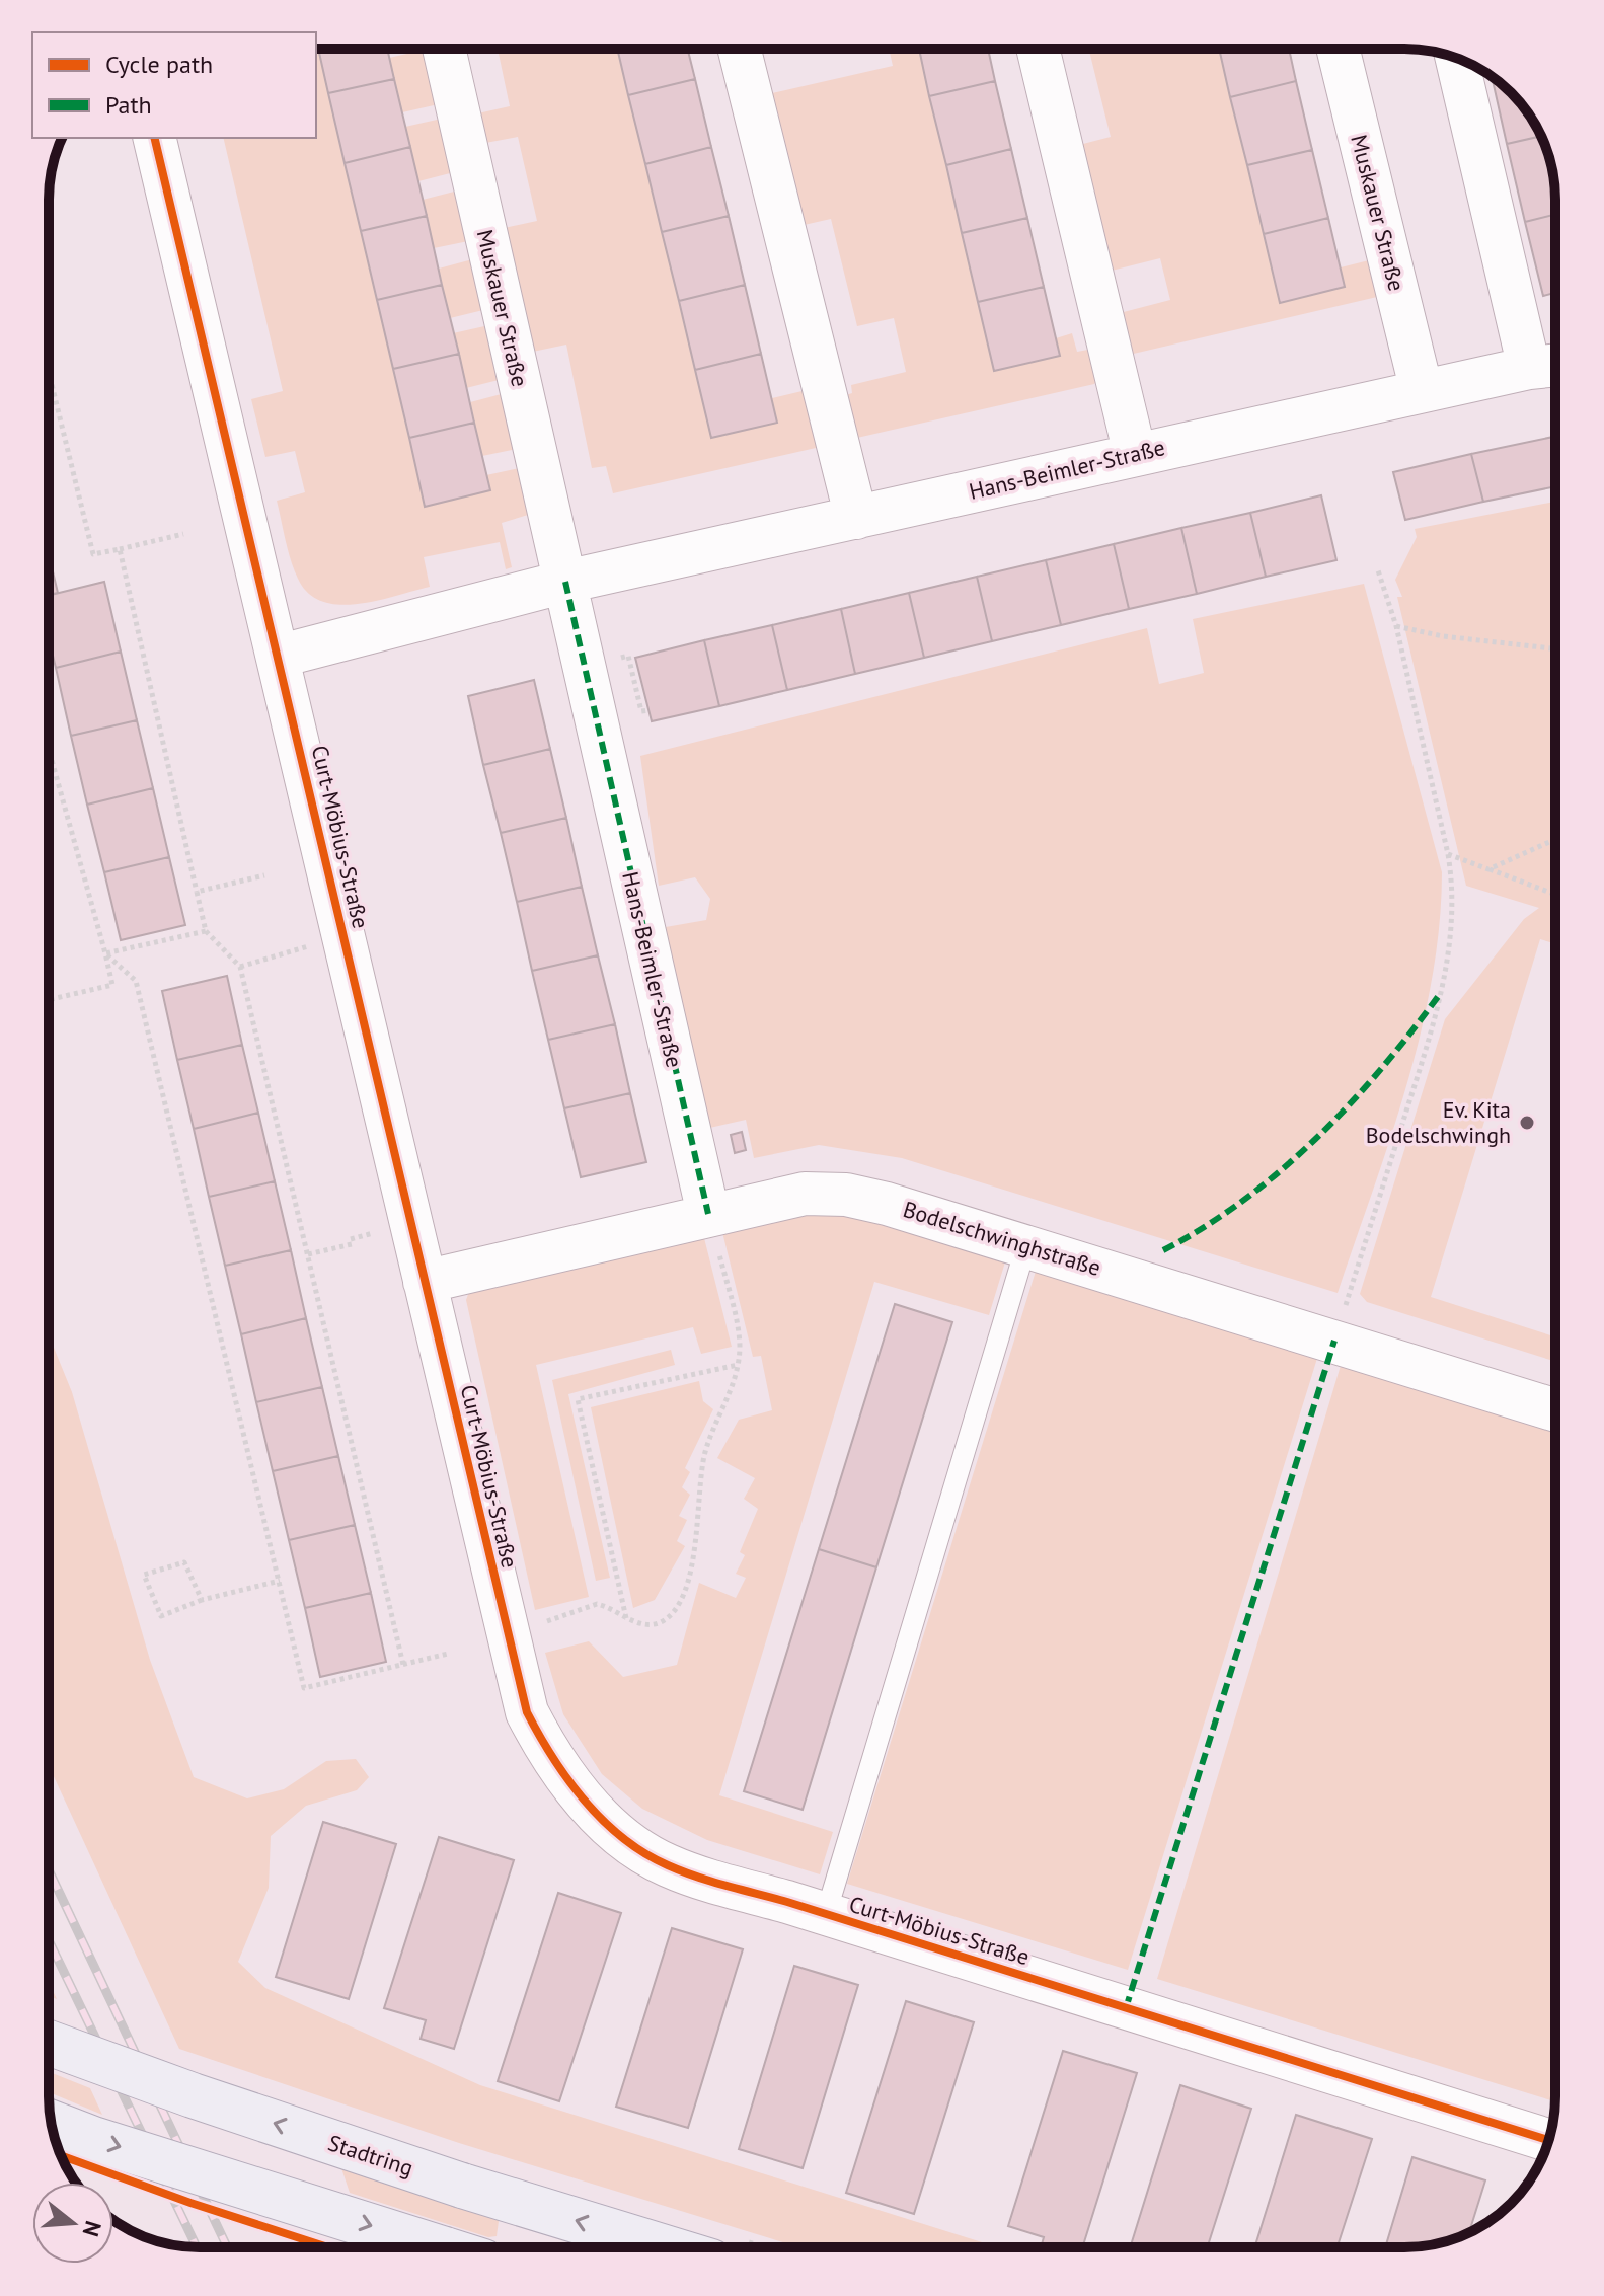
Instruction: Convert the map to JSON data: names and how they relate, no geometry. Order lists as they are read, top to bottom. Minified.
{"streets":{"main road":["Stadtring"],"street":["Muskauer Straße","Hans-Beimler-Straße","Curt-Möbius-Straße","Bodelschwinghstraße"]},"crossings":[["Muskauer Straße","Hans-Beimler-Straße"],["Hans-Beimler-Straße","Curt-Möbius-Straße"],["Hans-Beimler-Straße","Bodelschwinghstraße"],["Curt-Möbius-Straße","Bodelschwinghstraße"]],"places":["Ev. Kita Bodelschwingh"],"legend":["Cycle path","Path"],"north":"right"}
